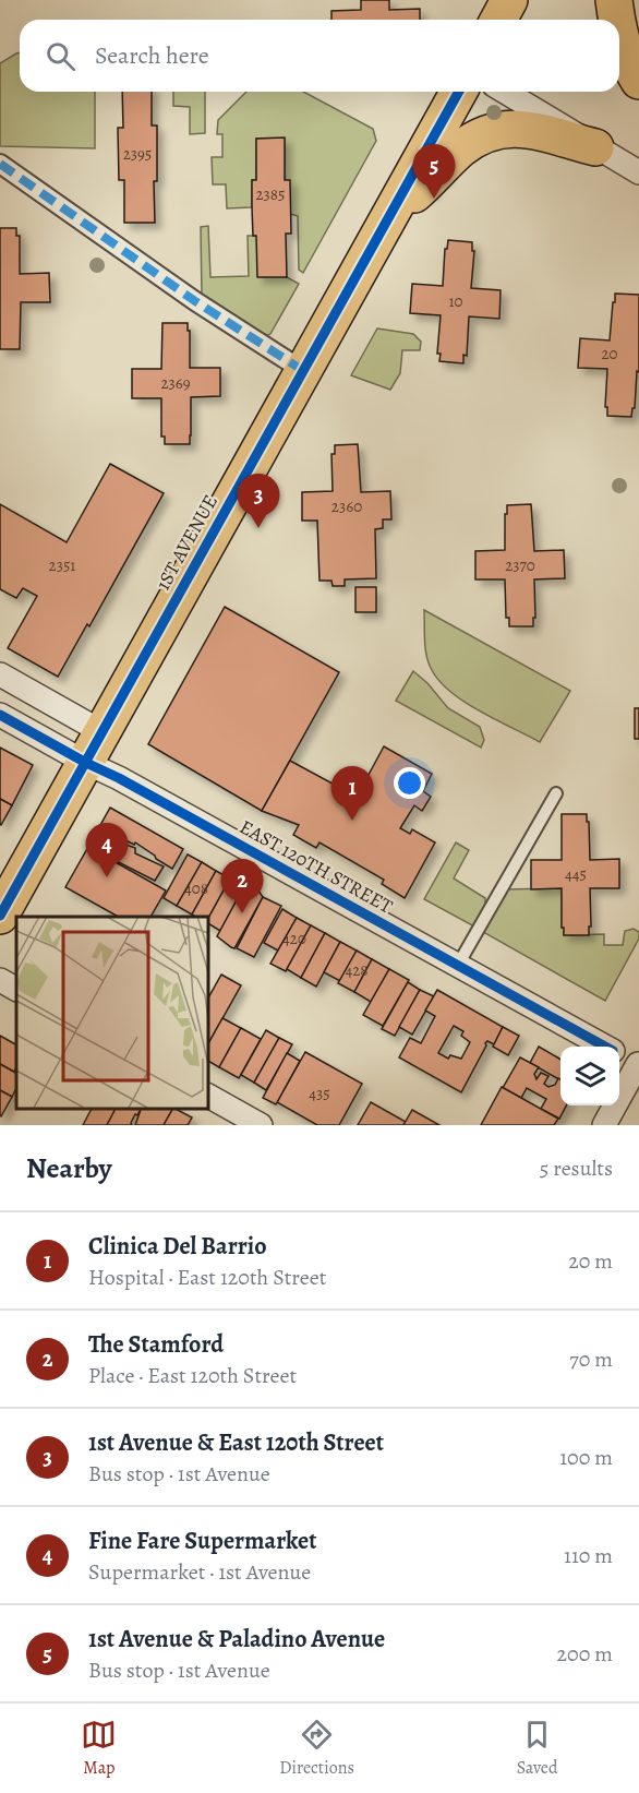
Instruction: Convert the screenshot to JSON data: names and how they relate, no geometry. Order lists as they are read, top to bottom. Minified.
{"streets":{"main road":["1ST AVENUE"],"street":["EAST 120TH STREET"]},"crossings":[["1ST AVENUE","EAST 120TH STREET"]],"house_numbers":["2395","2385","10","20","2369","2360","2351","2370","445","408","420","428","435"],"page":{"search":"Search here","pins":["5","3","1","4","2"],"heading":["Nearby","5 results"],"list":[{"mark":"1","name":"Clinica Del Barrio","note":"Hospital · East 120th Street","value":"20 m"},{"mark":"2","name":"The Stamford","note":"Place · East 120th Street","value":"70 m"},{"mark":"3","name":"1st Avenue & East 120th Street","note":"Bus stop · 1st Avenue","value":"100 m"},{"mark":"4","name":"Fine Fare Supermarket","note":"Supermarket · 1st Avenue","value":"110 m"},{"mark":"5","name":"1st Avenue & Paladino Avenue","note":"Bus stop · 1st Avenue","value":"200 m"}],"nav":["Map","Directions","Saved"]}}
